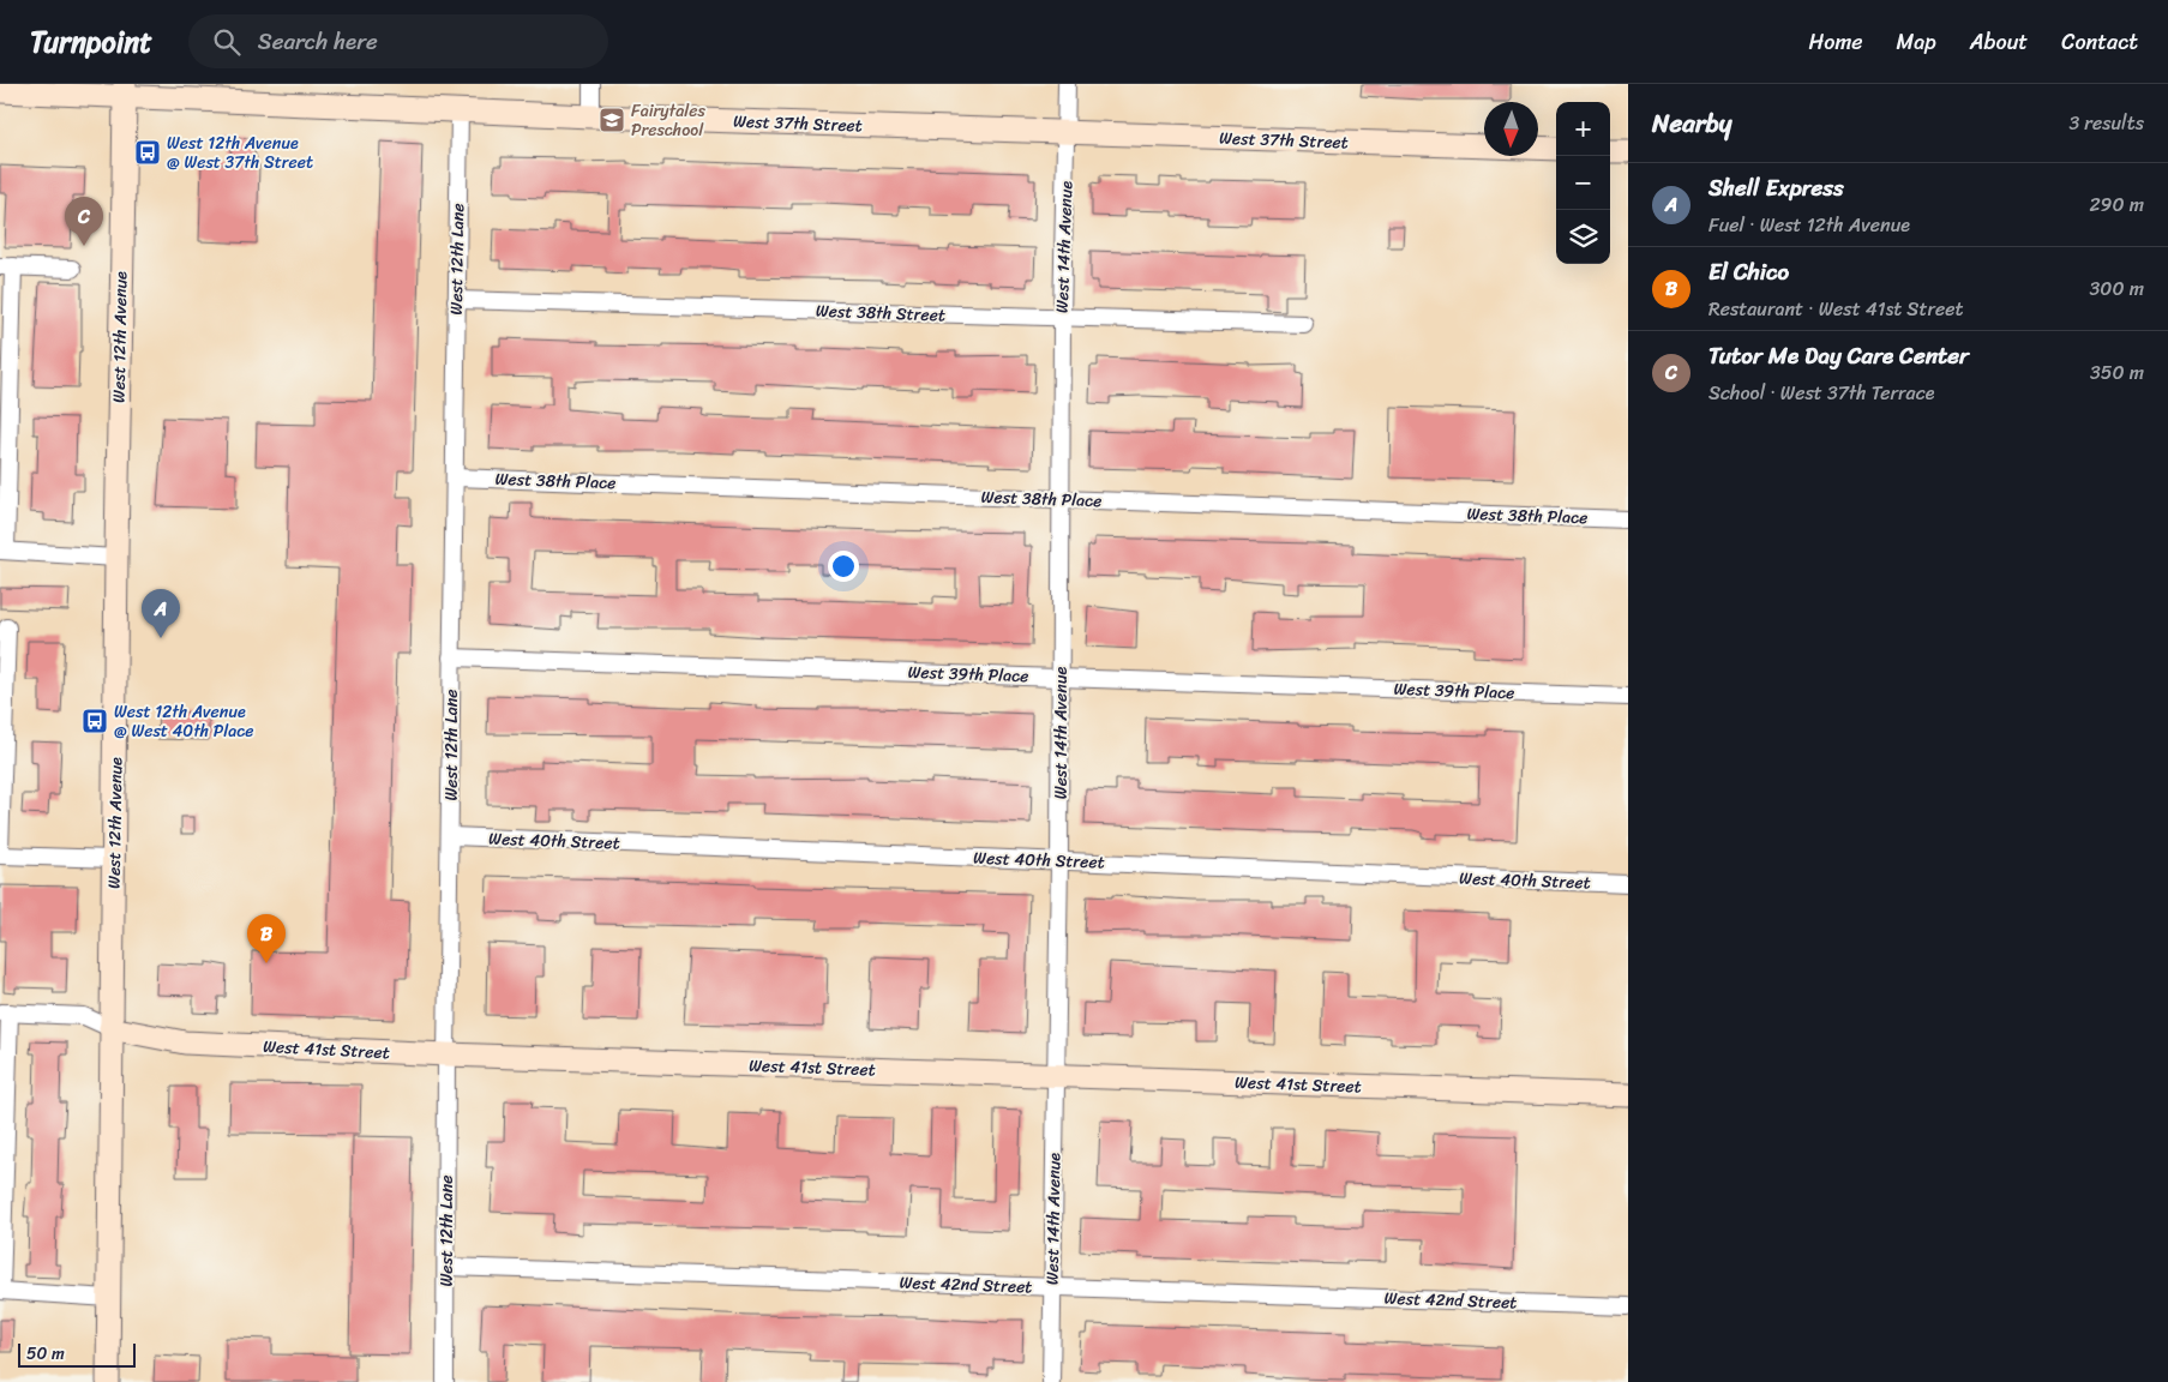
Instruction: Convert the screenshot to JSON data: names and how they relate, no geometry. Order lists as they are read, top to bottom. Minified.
{"streets":{"street":["West 37th Street","West 14th Avenue","West 12th Lane","West 38th Street","West 12th Avenue","West 38th Place","West 39th Place","West 40th Street","West 41st Street","West 42nd Street"]},"crossings":[["West 37th Street","West 14th Avenue"],["West 37th Street","West 12th Lane"],["West 37th Street","West 12th Avenue"],["West 14th Avenue","West 38th Street"],["West 14th Avenue","West 38th Place"],["West 14th Avenue","West 39th Place"],["West 14th Avenue","West 40th Street"],["West 14th Avenue","West 41st Street"],["West 14th Avenue","West 42nd Street"],["West 12th Lane","West 38th Street"],["West 12th Lane","West 38th Place"],["West 12th Lane","West 39th Place"],["West 12th Lane","West 40th Street"],["West 12th Lane","West 41st Street"],["West 12th Lane","West 42nd Street"],["West 12th Avenue","West 41st Street"]],"places":{"school or university":["Fairytales Preschool"],"bus stop":["West 12th Avenue @ West 37th Street","West 12th Avenue @ West 40th Place"]},"scale_bar":"50 m","north":"bottom","page":{"header":"Turnpoint","search":"Search here","nav":["Home","Map","About","Contact"],"heading":["Nearby","3 results"],"map_buttons":["+","−"],"list":[{"mark":"A","name":"Shell Express","note":"Fuel · West 12th Avenue","value":"290 m"},{"mark":"B","name":"El Chico","note":"Restaurant · West 41st Street","value":"300 m"},{"mark":"C","name":"Tutor Me Day Care Center","note":"School · West 37th Terrace","value":"350 m"}],"pins":["C","A","B"],"scale":"50 m"}}
